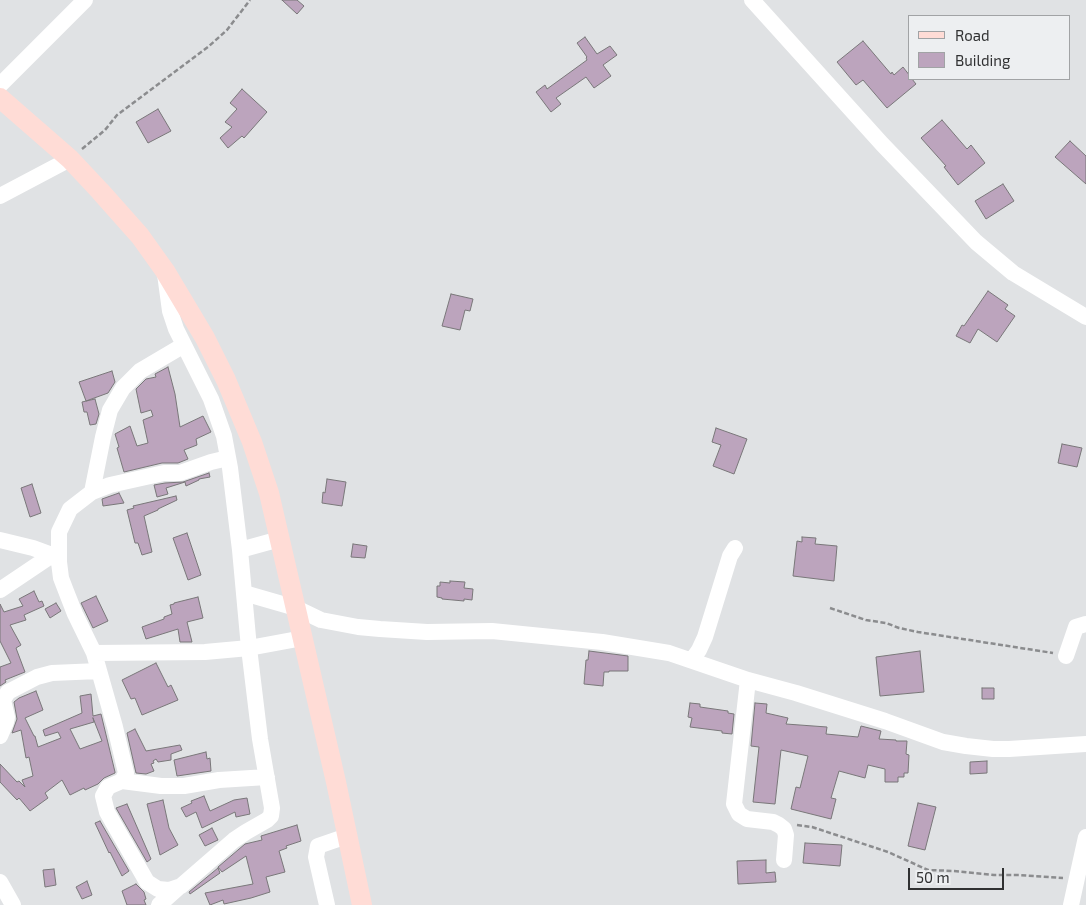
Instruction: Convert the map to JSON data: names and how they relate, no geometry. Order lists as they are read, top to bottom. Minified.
{"legend":["Road","Building"],"scale_bar":"50 m"}
